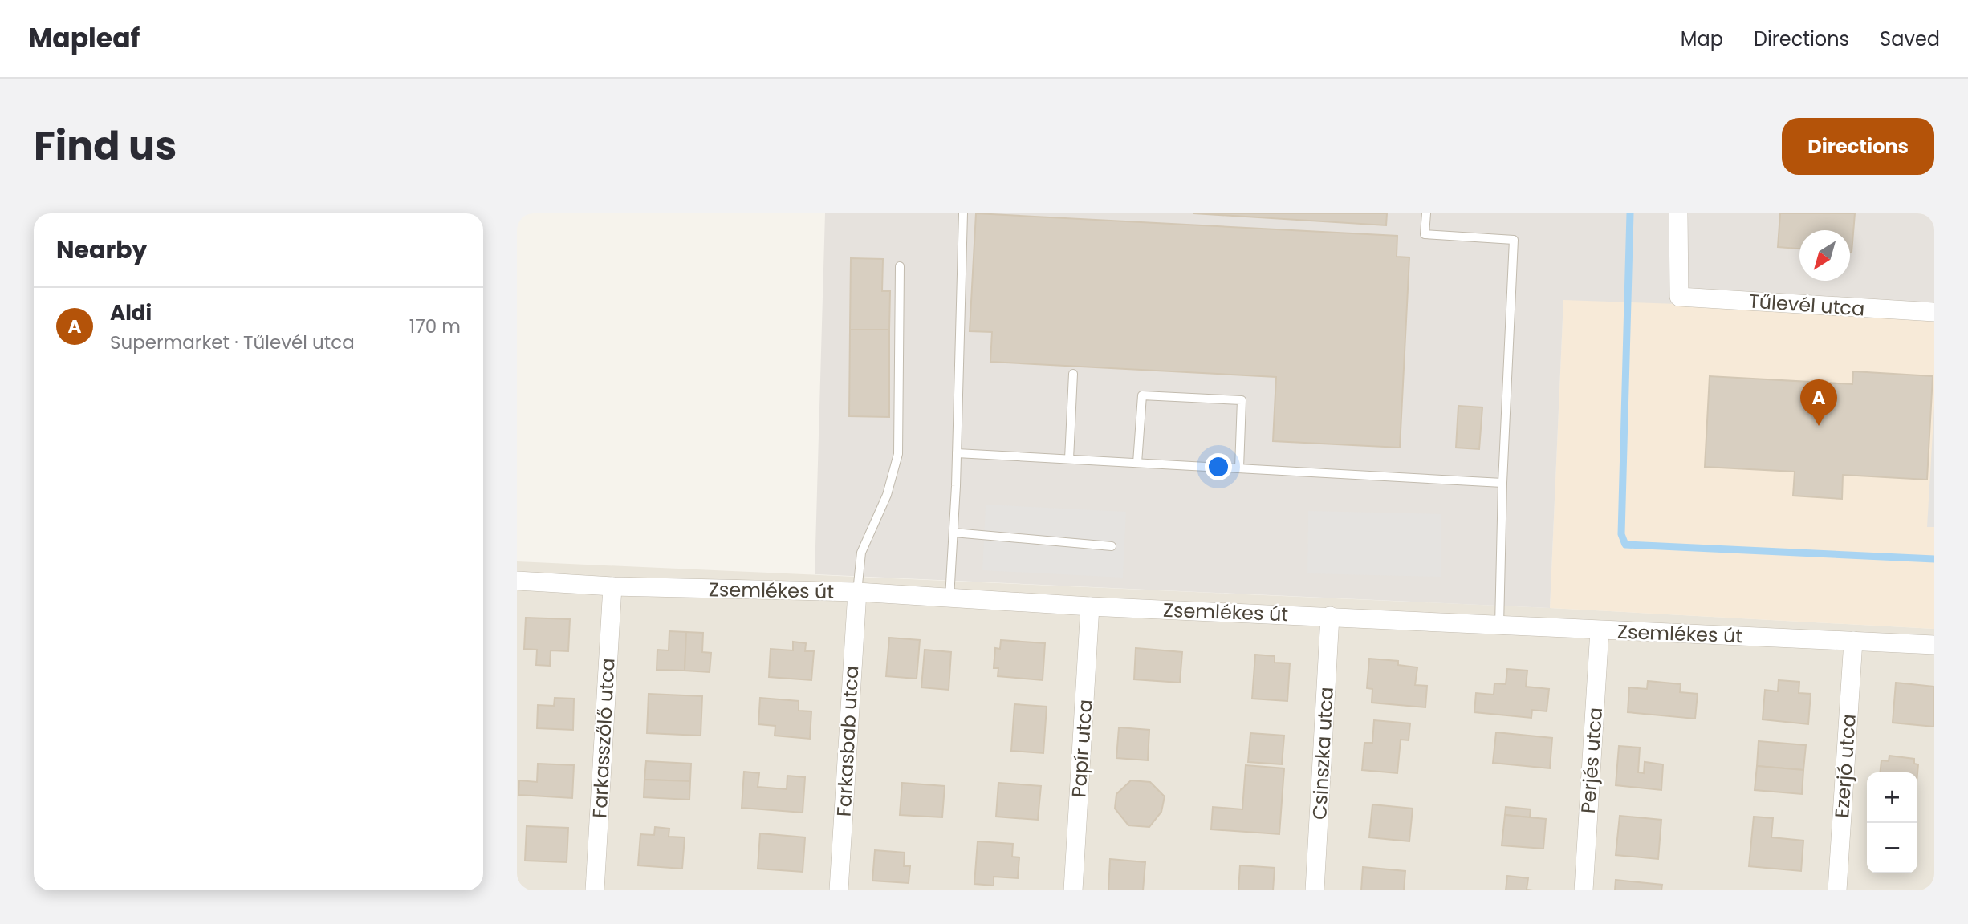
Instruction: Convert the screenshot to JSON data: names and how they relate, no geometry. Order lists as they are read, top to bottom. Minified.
{"streets":{"street":["Tűlevél utca","Zsemlékes út","Farkasszőlő utca","Farkasbab utca","Papír utca","Csinszka utca","Perjés utca","Ezerjó utca"]},"crossings":[["Zsemlékes út","Farkasszőlő utca"],["Zsemlékes út","Farkasbab utca"],["Zsemlékes út","Papír utca"],["Zsemlékes út","Csinszka utca"],["Zsemlékes út","Perjés utca"],["Zsemlékes út","Ezerjó utca"]],"north":"bottom left","page":{"header":"Mapleaf","nav":["Map","Directions","Saved"],"title":"Find us","buttons":"Directions","heading":"Nearby","list":[{"mark":"A","name":"Aldi","note":"Supermarket · Tűlevél utca","value":"170 m"}],"pins":"A","map_buttons":["+","−"]}}
